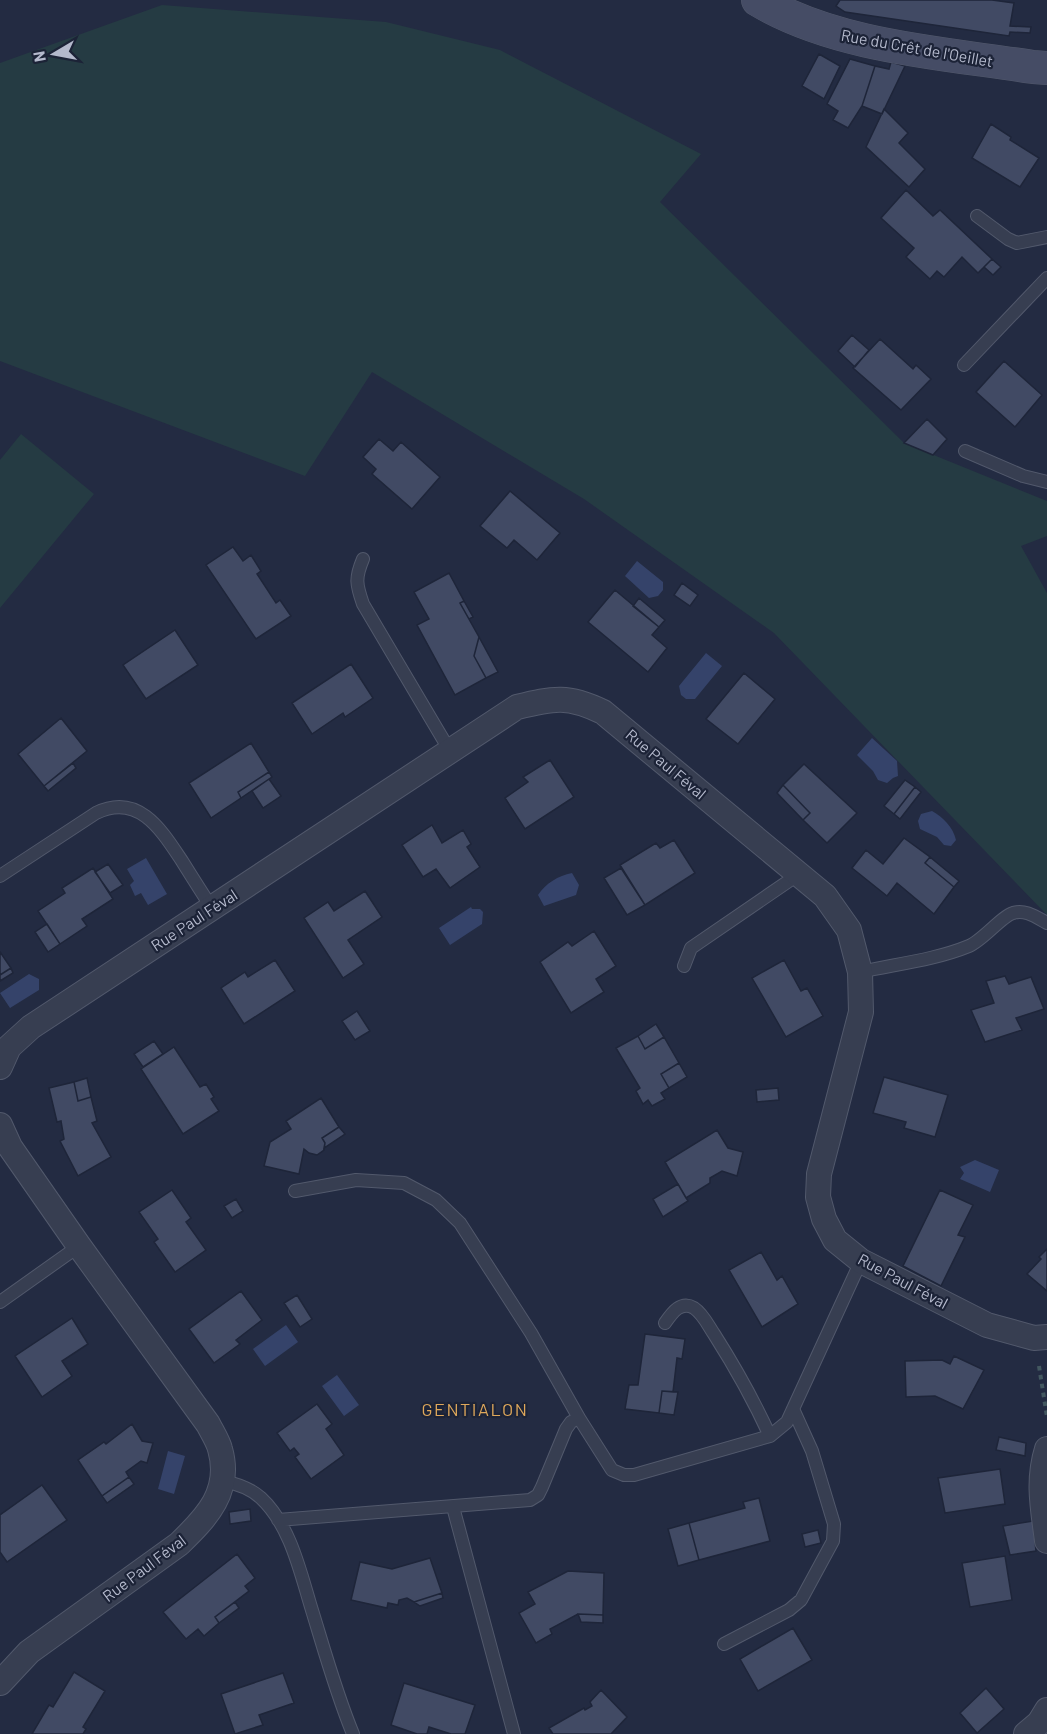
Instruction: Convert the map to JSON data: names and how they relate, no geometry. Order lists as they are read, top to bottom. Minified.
{"streets":{"main road":["Rue du Crêt de l'Oeillet"],"street":["Rue Paul Féval"]},"districts":["GENTIALON"],"north":"left"}
